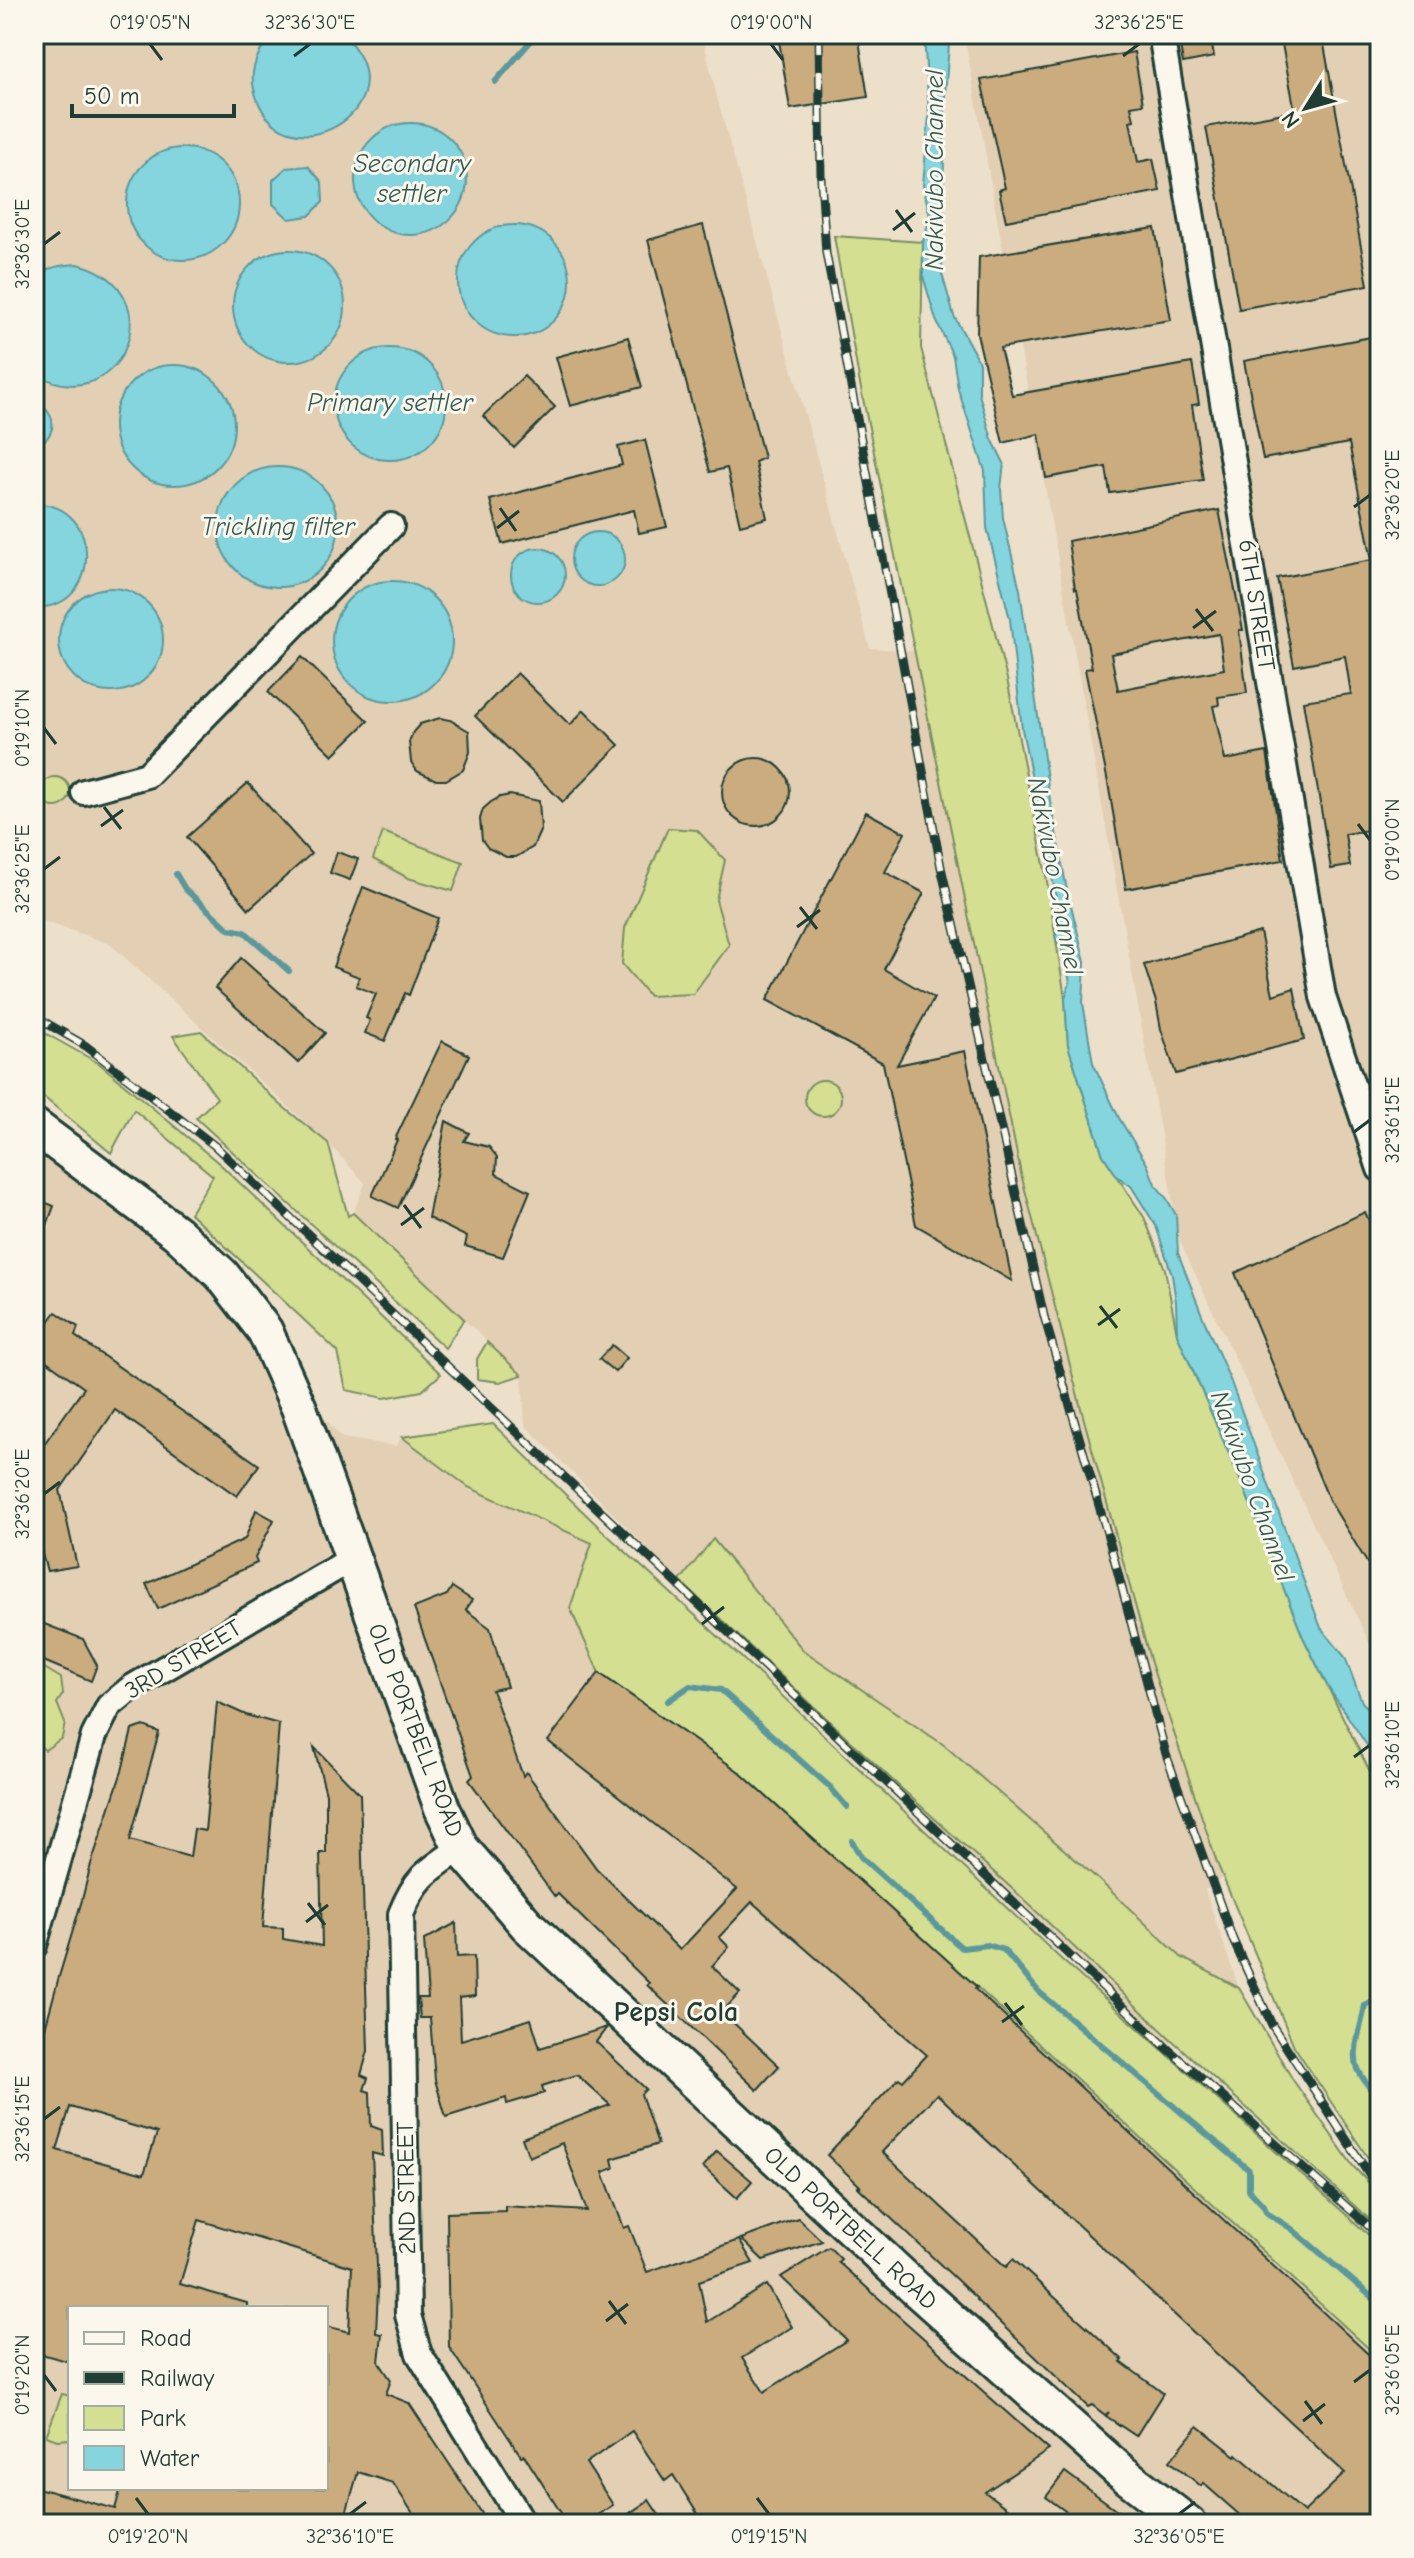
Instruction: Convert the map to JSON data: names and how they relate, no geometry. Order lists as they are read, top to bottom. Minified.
{"streets":{"main road":["OLD PORTBELL ROAD"],"street":["6TH STREET","3RD STREET","2ND STREET"]},"crossings":[["3RD STREET","OLD PORTBELL ROAD"],["OLD PORTBELL ROAD","2ND STREET"]],"districts":["Pepsi Cola"],"water":["Secondary settler","Nakivubo Channel","Primary settler","Trickling filter"],"legend":["Road","Railway","Park","Water"],"scale_bar":"50 m","north":"bottom left","coordinates":["0°19'05\"N","32°36'30\"E","0°19'00\"N","32°36'25\"E","32°36'20\"E","0°19'10\"N","32°36'15\"E","32°36'10\"E","32°36'05\"E","0°19'20\"N","0°19'15\"N"]}
